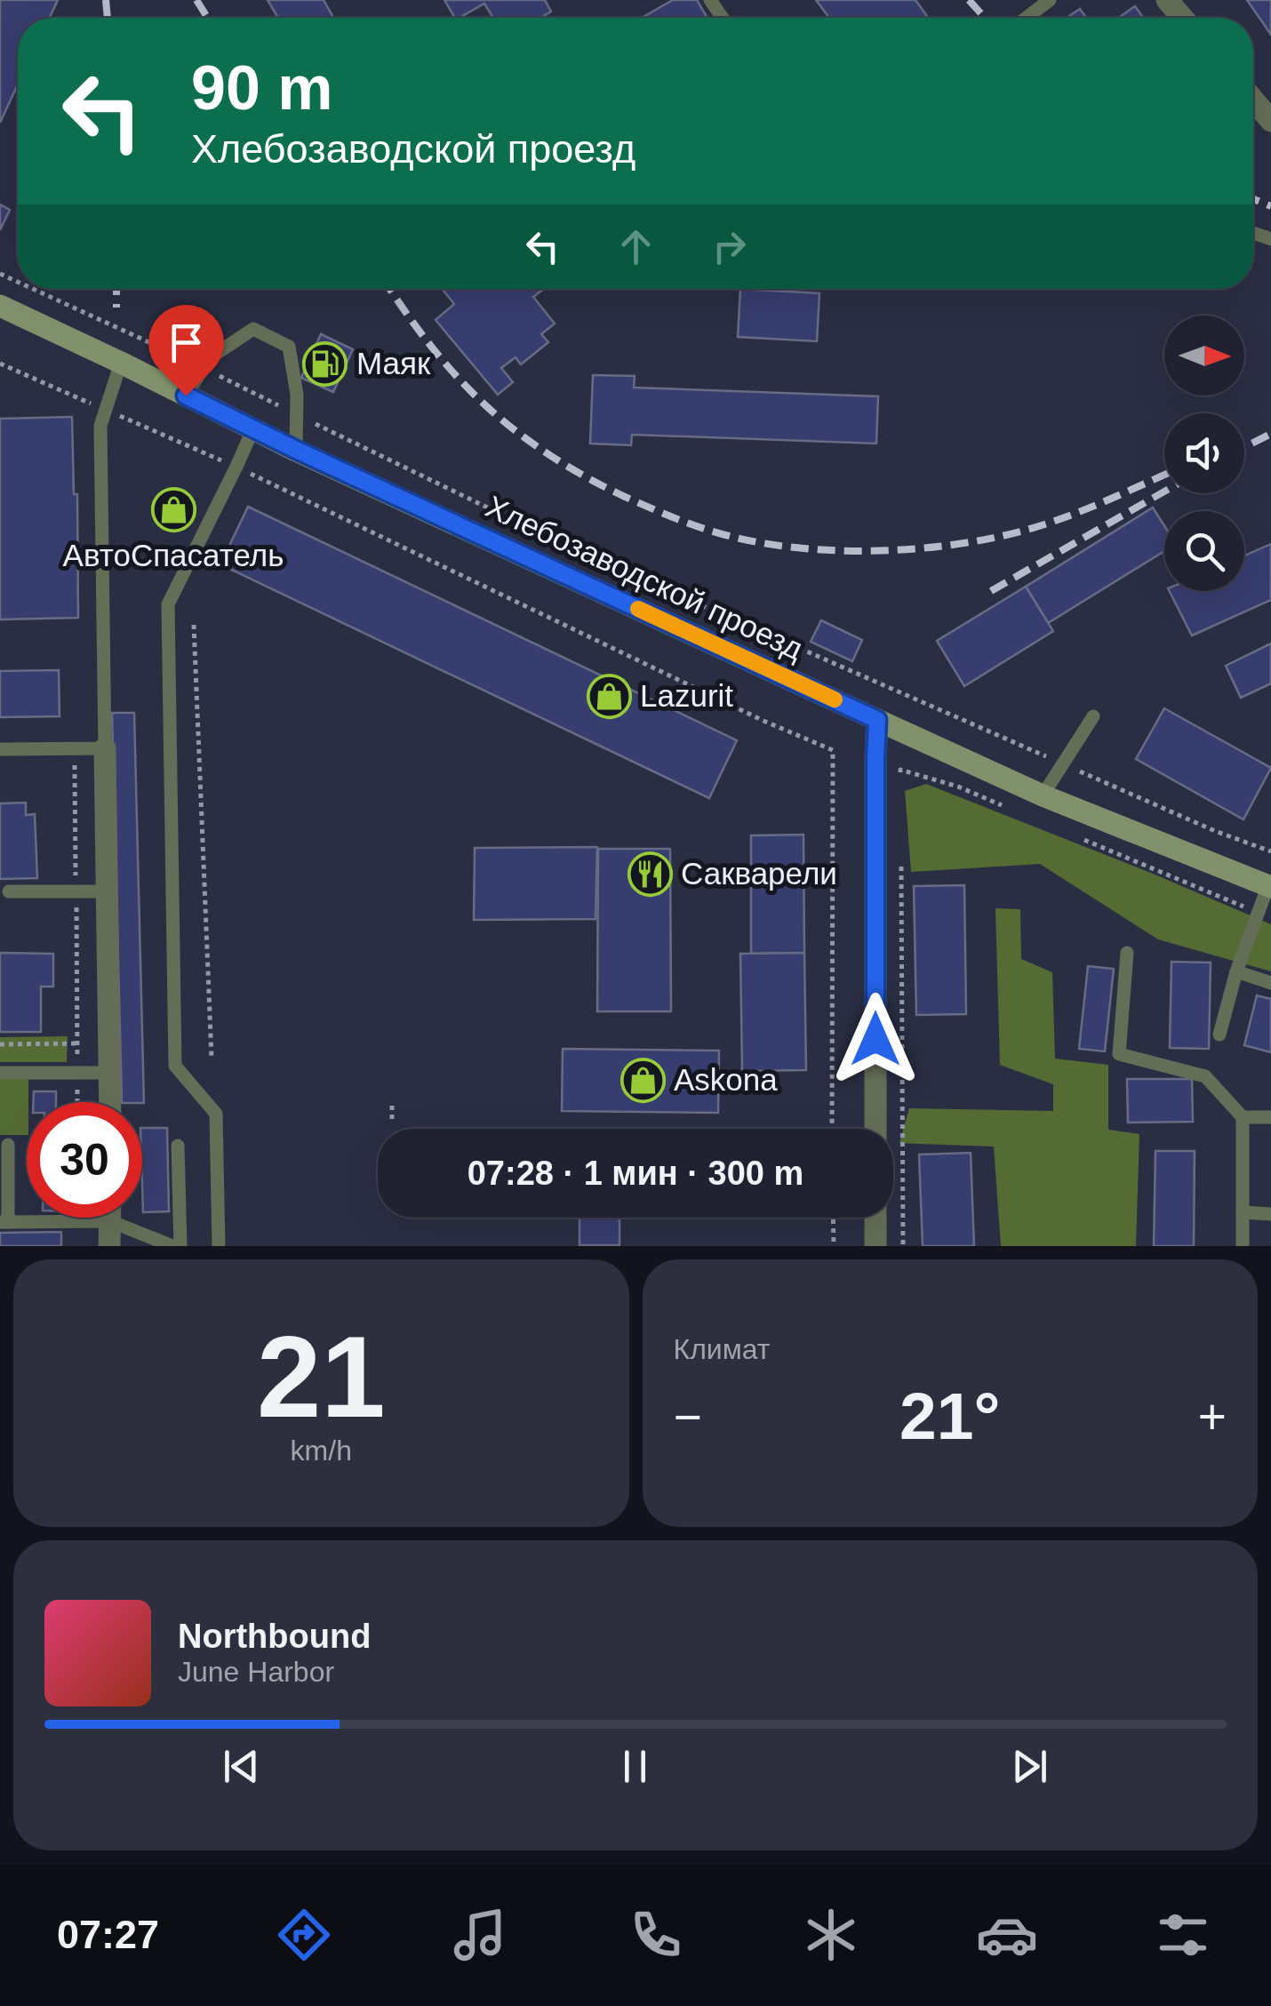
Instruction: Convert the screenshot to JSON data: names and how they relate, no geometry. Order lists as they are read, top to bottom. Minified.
{"streets":{"street":["Хлебозаводской проезд"]},"places":{"fuel station":["Маяк"],"shop":["АвтоСпасатель","Lazurit","Askona"],"restaurant":["Сакварели"]},"north":"right","page":{"turn":["90 m","Хлебозаводской проезд"],"limit":"30","trip":"07:28 · 1 мин · 300 m","tile":[["21","km/h"],"Климат"],"heat":["−","21°","+"],"song":["Northbound","June Harbor"],"tabs":"07:27"}}
